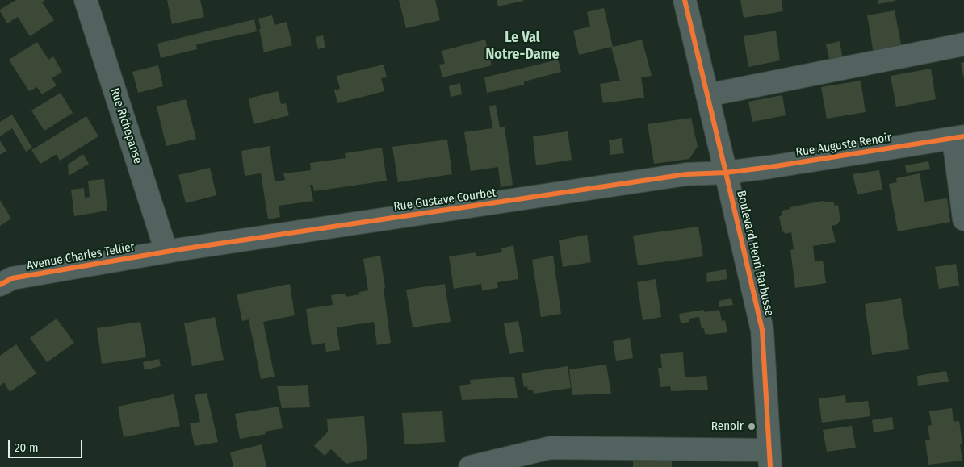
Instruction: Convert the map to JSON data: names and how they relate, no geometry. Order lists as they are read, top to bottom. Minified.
{"streets":{"street":["Rue Richepanse","Rue Auguste Renoir","Rue Gustave Courbet","Boulevard Henri Barbusse","Avenue Charles Tellier"]},"crossings":[["Rue Richepanse","Rue Gustave Courbet"],["Rue Richepanse","Avenue Charles Tellier"],["Rue Auguste Renoir","Rue Gustave Courbet"],["Rue Auguste Renoir","Boulevard Henri Barbusse"],["Rue Gustave Courbet","Boulevard Henri Barbusse"],["Rue Gustave Courbet","Avenue Charles Tellier"]],"districts":["Le Val Notre-Dame"],"places":["Renoir"],"scale_bar":"20 m"}
